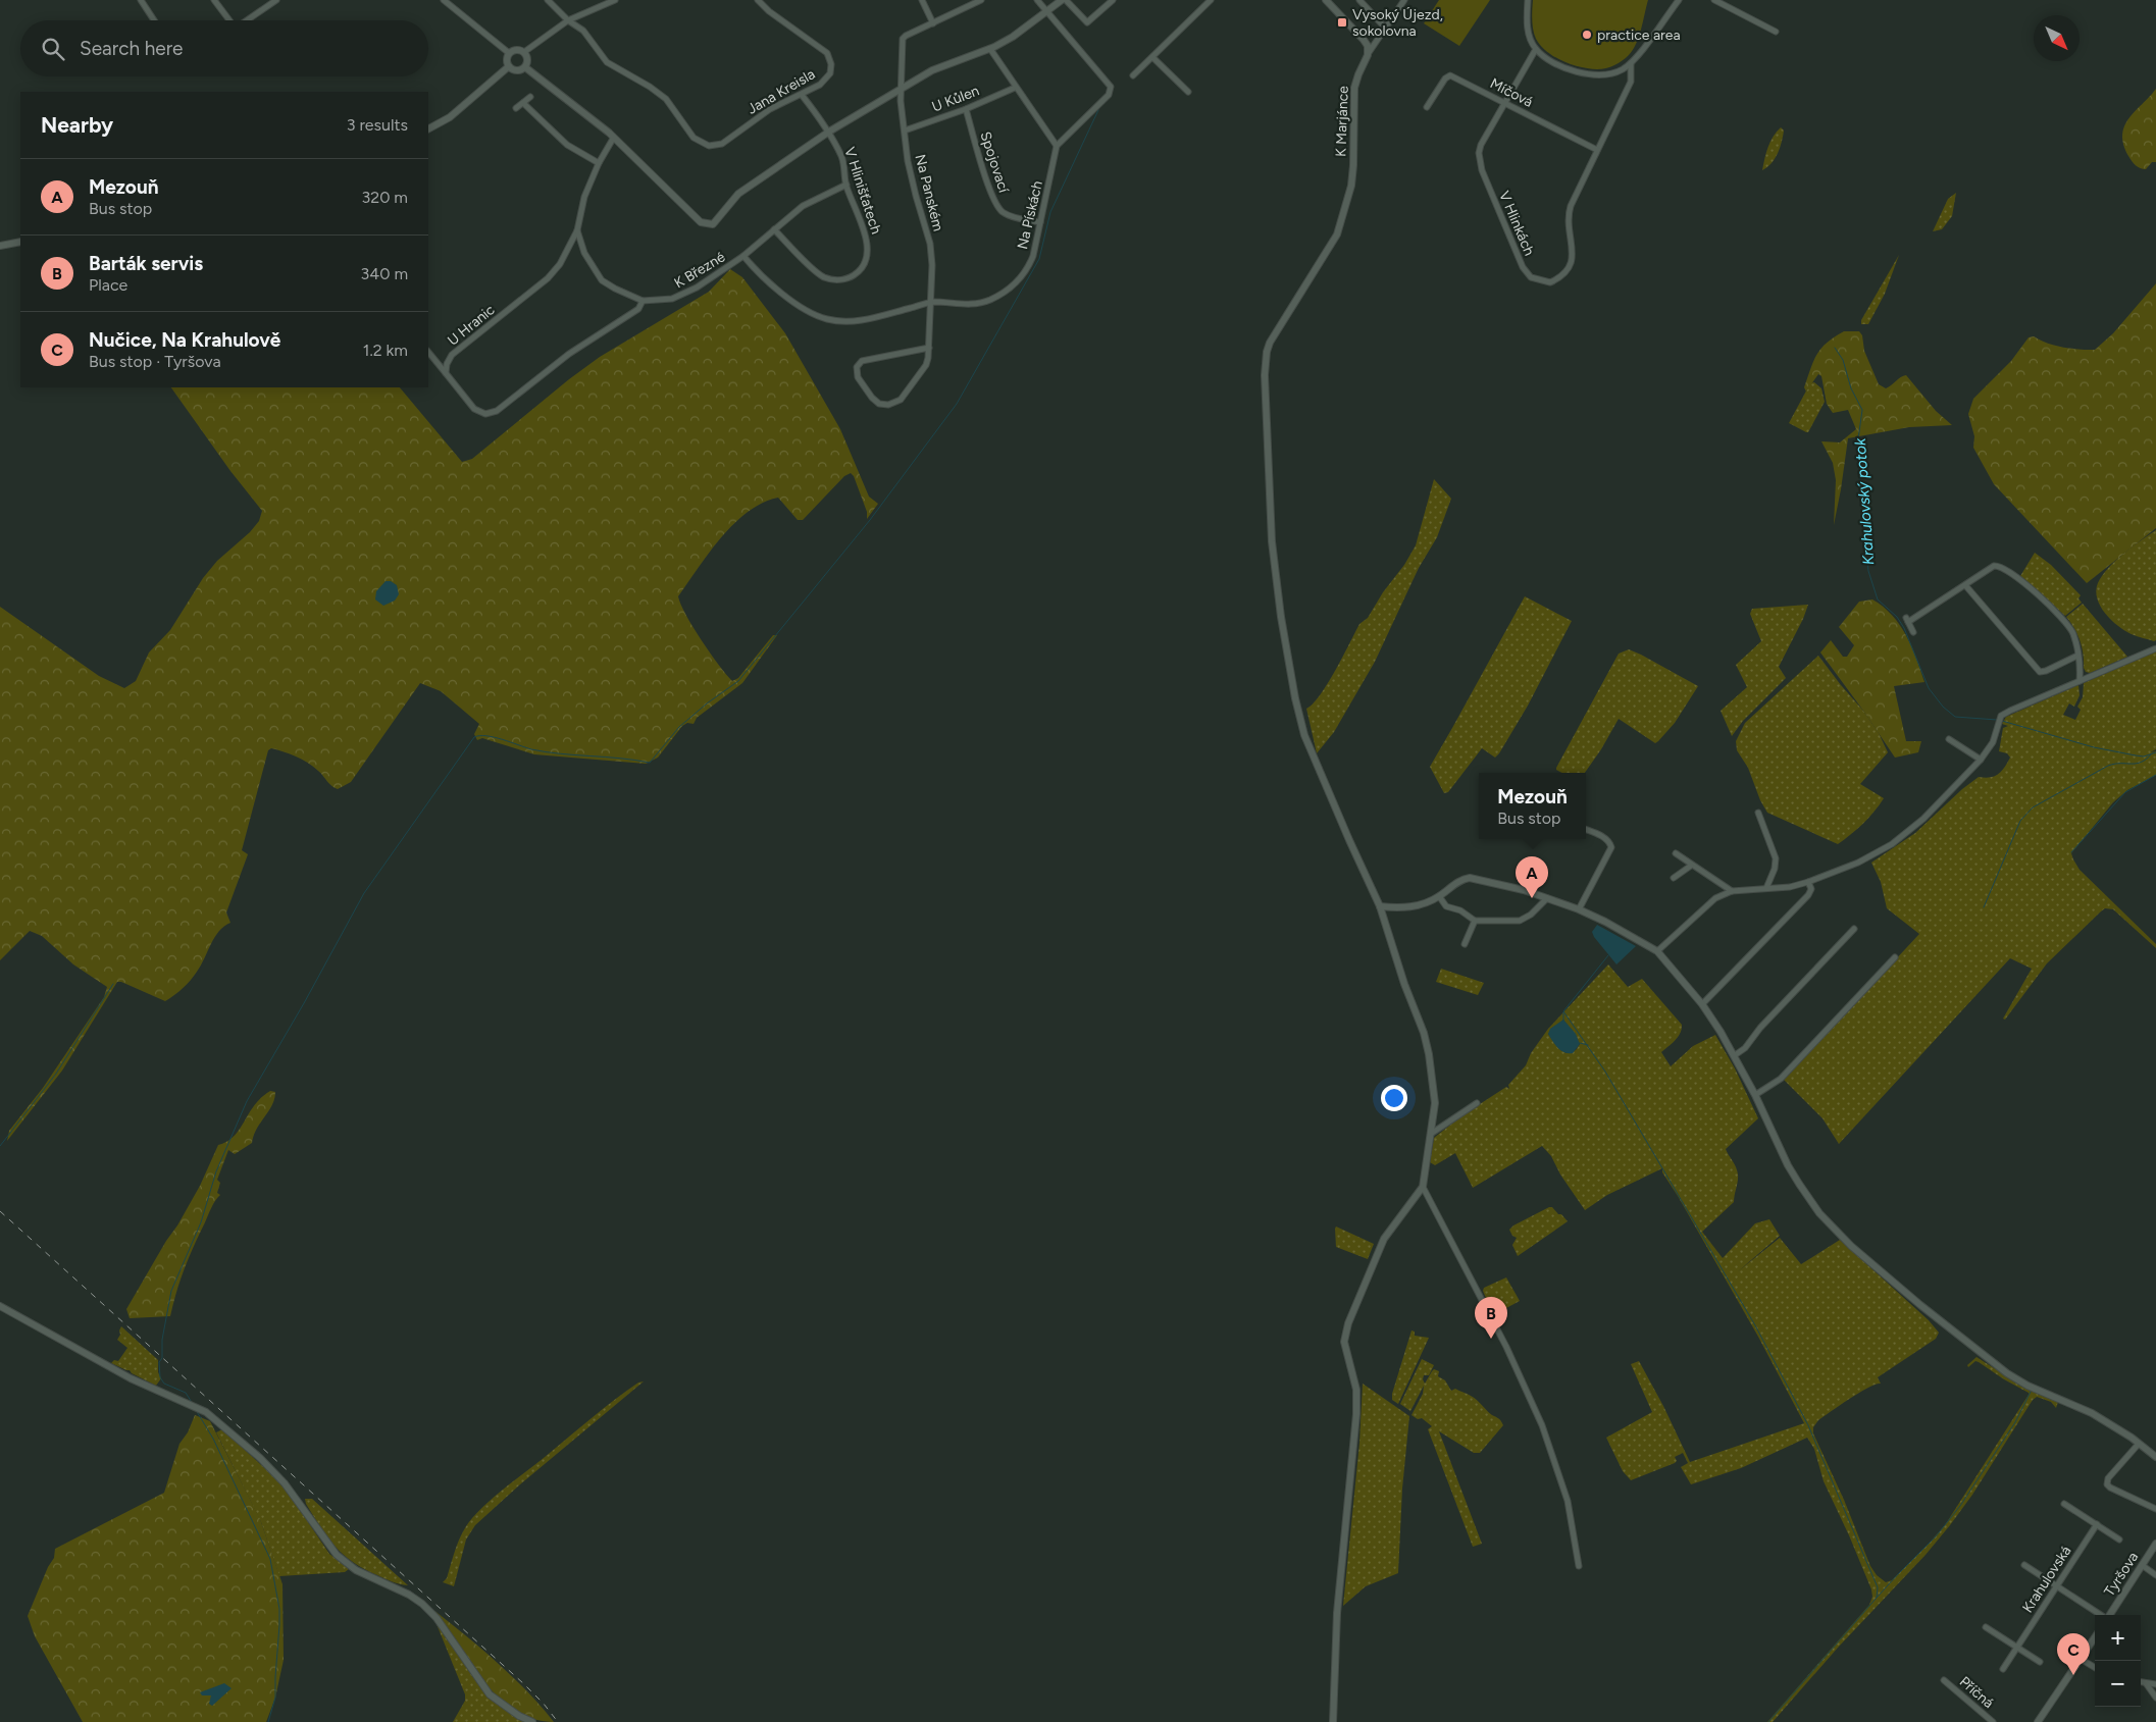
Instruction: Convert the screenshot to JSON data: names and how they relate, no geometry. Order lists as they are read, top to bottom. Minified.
{"streets":{"street":["Jana Kreisla","Míčová","U Kůlen","K Marjánce","Spojovací","V Hlinišťatech","Na Panském","Na Pískách","V Hlinkách","K Březné","U Hranic","Tyršova","Krahulovská","Příčná"]},"crossings":[["Jana Kreisla","V Hlinišťatech"],["Míčová","V Hlinkách"],["U Kůlen","Spojovací"],["U Kůlen","Na Panském"],["Spojovací","Na Pískách"],["V Hlinišťatech","K Březné"],["Na Panském","Na Pískách"],["Na Pískách","K Březné"],["K Březné","U Hranic"]],"water":["Krahulovský potok"],"places":{"transit":["Vysoký Újezd, sokolovna"],"other":["practice area"]},"north":"bottom right","page":{"search":"Search here","heading":["Nearby","3 results"],"list":[{"mark":"A","name":"Mezouň","note":"Bus stop","value":"320 m"},{"mark":"B","name":"Barták servis","note":"Place","value":"340 m"},{"mark":"C","name":"Nučice, Na Krahulově","note":"Bus stop · Tyršova","value":"1.2 km"}],"popup":["Mezouň","Bus stop"],"pins":["A","B","C"],"map_buttons":["+","−"]}}
